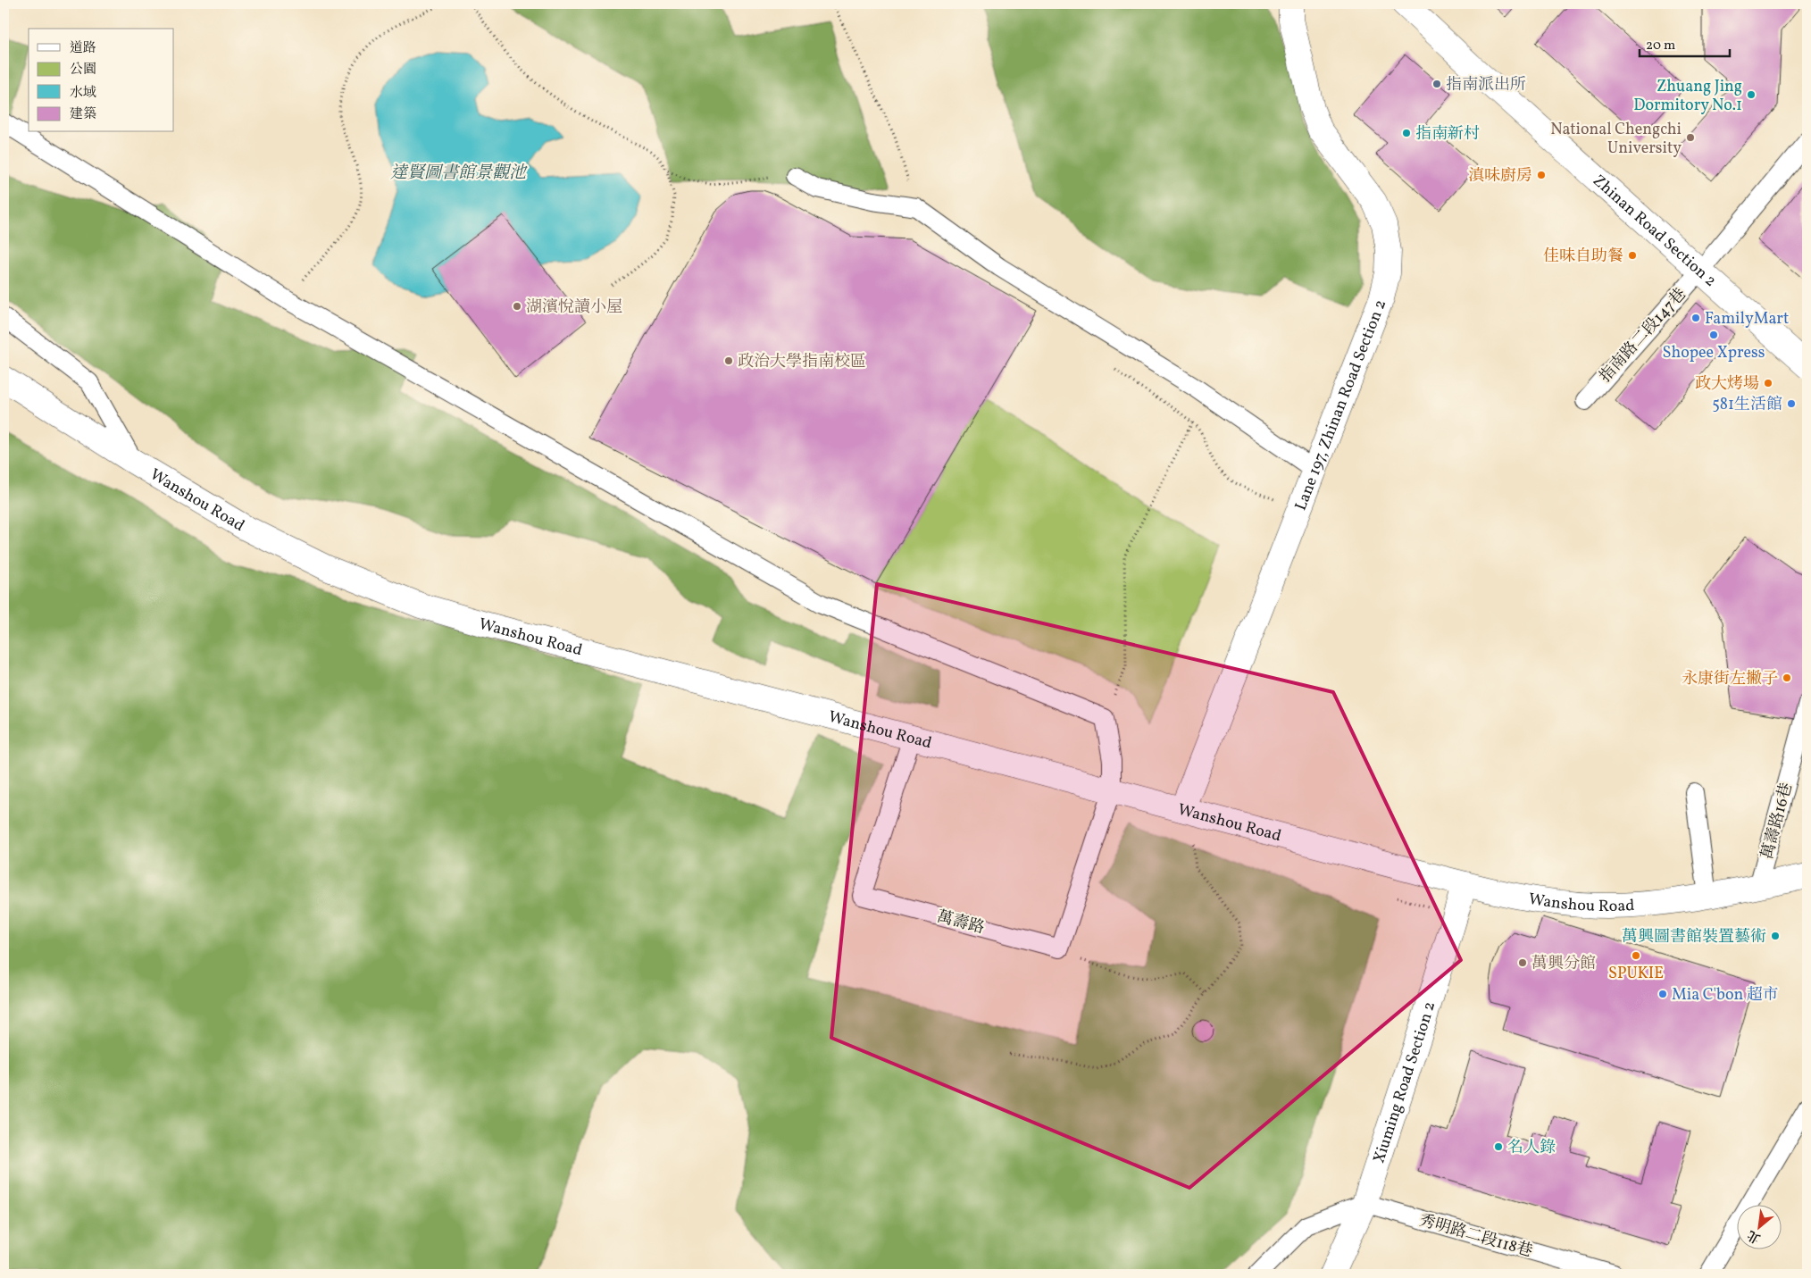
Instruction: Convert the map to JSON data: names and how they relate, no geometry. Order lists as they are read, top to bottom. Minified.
{"streets":{"street":["Zhinan Road Section 2","Lane 197, Zhinan Road Section 2","Wanshou Road","Xiuming Road Section 2"],"lane":["指南路二段147巷","萬壽路16巷","萬壽路","秀明路二段118巷"]},"crossings":[["Zhinan Road Section 2","指南路二段147巷"],["Lane 197, Zhinan Road Section 2","Wanshou Road"],["Wanshou Road","萬壽路16巷"],["Wanshou Road","萬壽路"],["Wanshou Road","Xiuming Road Section 2"],["Xiuming Road Section 2","秀明路二段118巷"]],"water":["達賢圖書館景觀池"],"places":["指南派出所","Zhuang Jing Dormitory No.1","指南新村","National Chengchi University","滇味廚房","佳味自助餐","湖濱悅讀小屋","FamilyMart","Shopee Xpress","政治大學指南校區","政大烤場","581生活館","永康街左撇子","萬興圖書館裝置藝術","SPUKIE","萬興分館","Mia C'bon 超市","名人錄"],"legend":["道路","公園","水域","建築"],"scale_bar":"20 m","north":"bottom left"}
